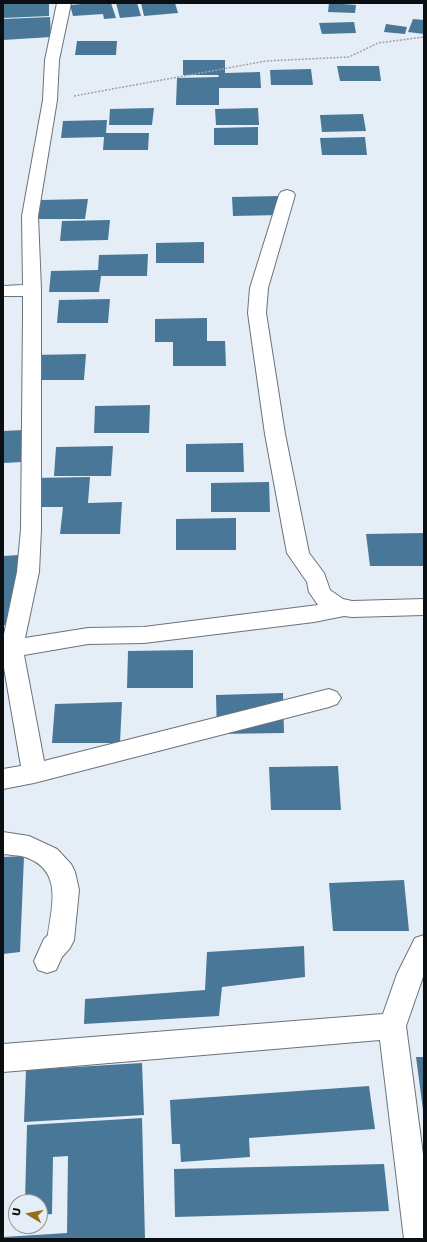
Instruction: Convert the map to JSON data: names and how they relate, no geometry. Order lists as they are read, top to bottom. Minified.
{"north":"left"}
